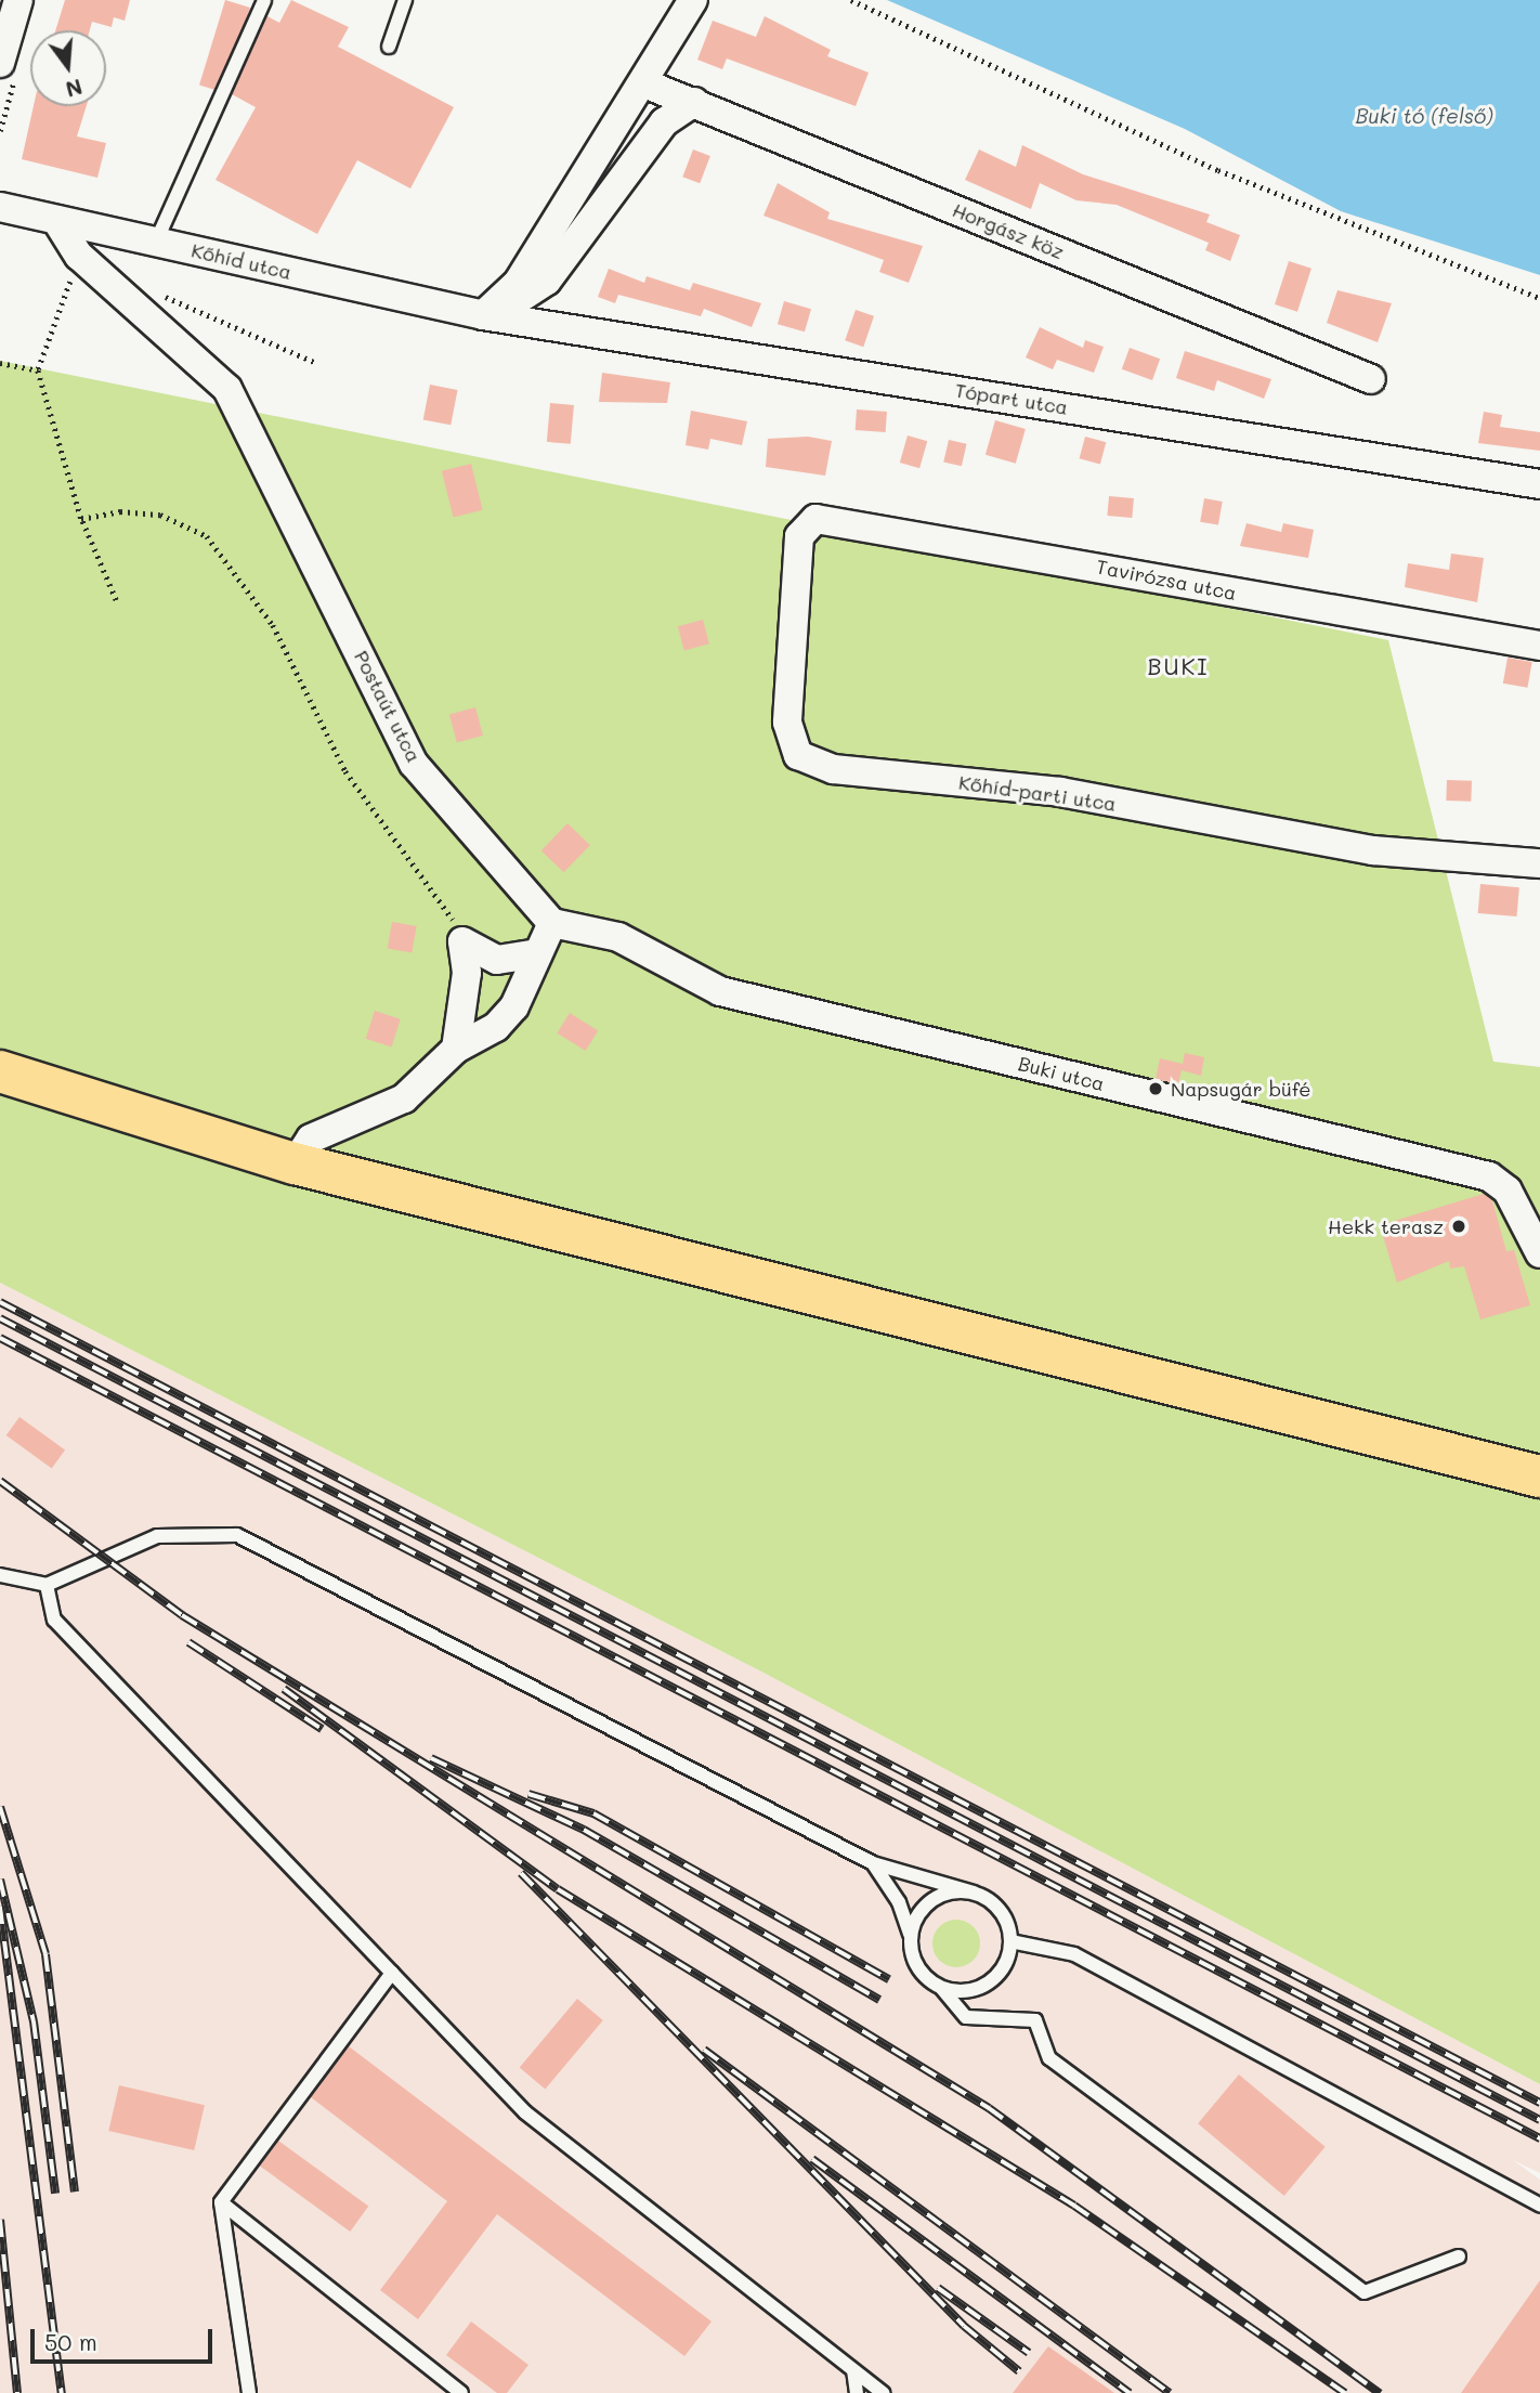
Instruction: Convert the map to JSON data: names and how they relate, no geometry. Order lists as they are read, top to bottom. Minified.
{"streets":{"street":["Horgász köz","Kőhíd utca","Tópart utca","Tavirózsa utca","Postaút utca","Kőhíd-parti utca","Buki utca"]},"crossings":[["Kőhíd utca","Tópart utca"],["Kőhíd utca","Postaút utca"],["Tavirózsa utca","Kőhíd-parti utca"],["Postaút utca","Buki utca"]],"districts":["BUKI"],"water":["Buki tó (felső)"],"places":["Napsugár büfé","Hekk terasz"],"scale_bar":"50 m","north":"bottom"}
